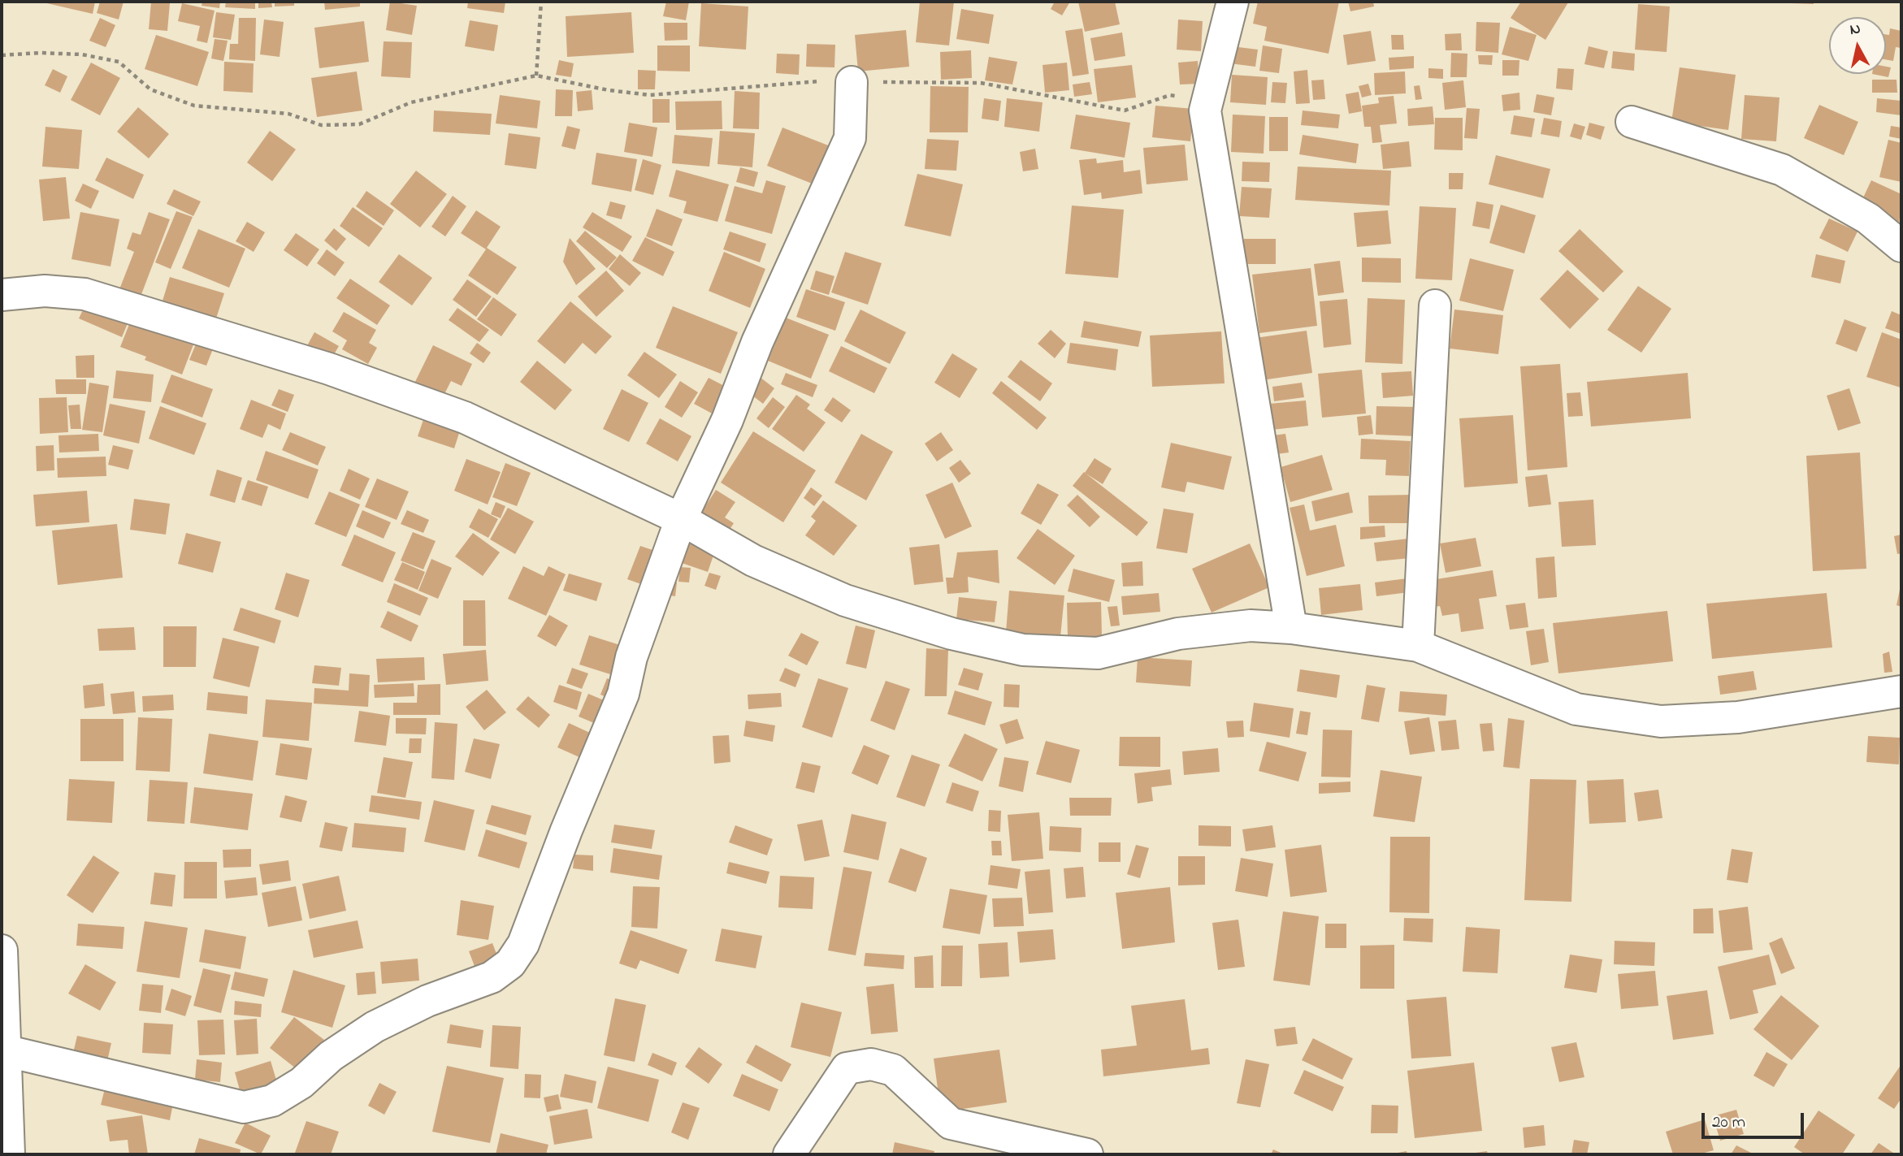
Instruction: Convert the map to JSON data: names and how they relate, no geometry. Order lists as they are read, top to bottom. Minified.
{"scale_bar":"20 m","north":"top"}
